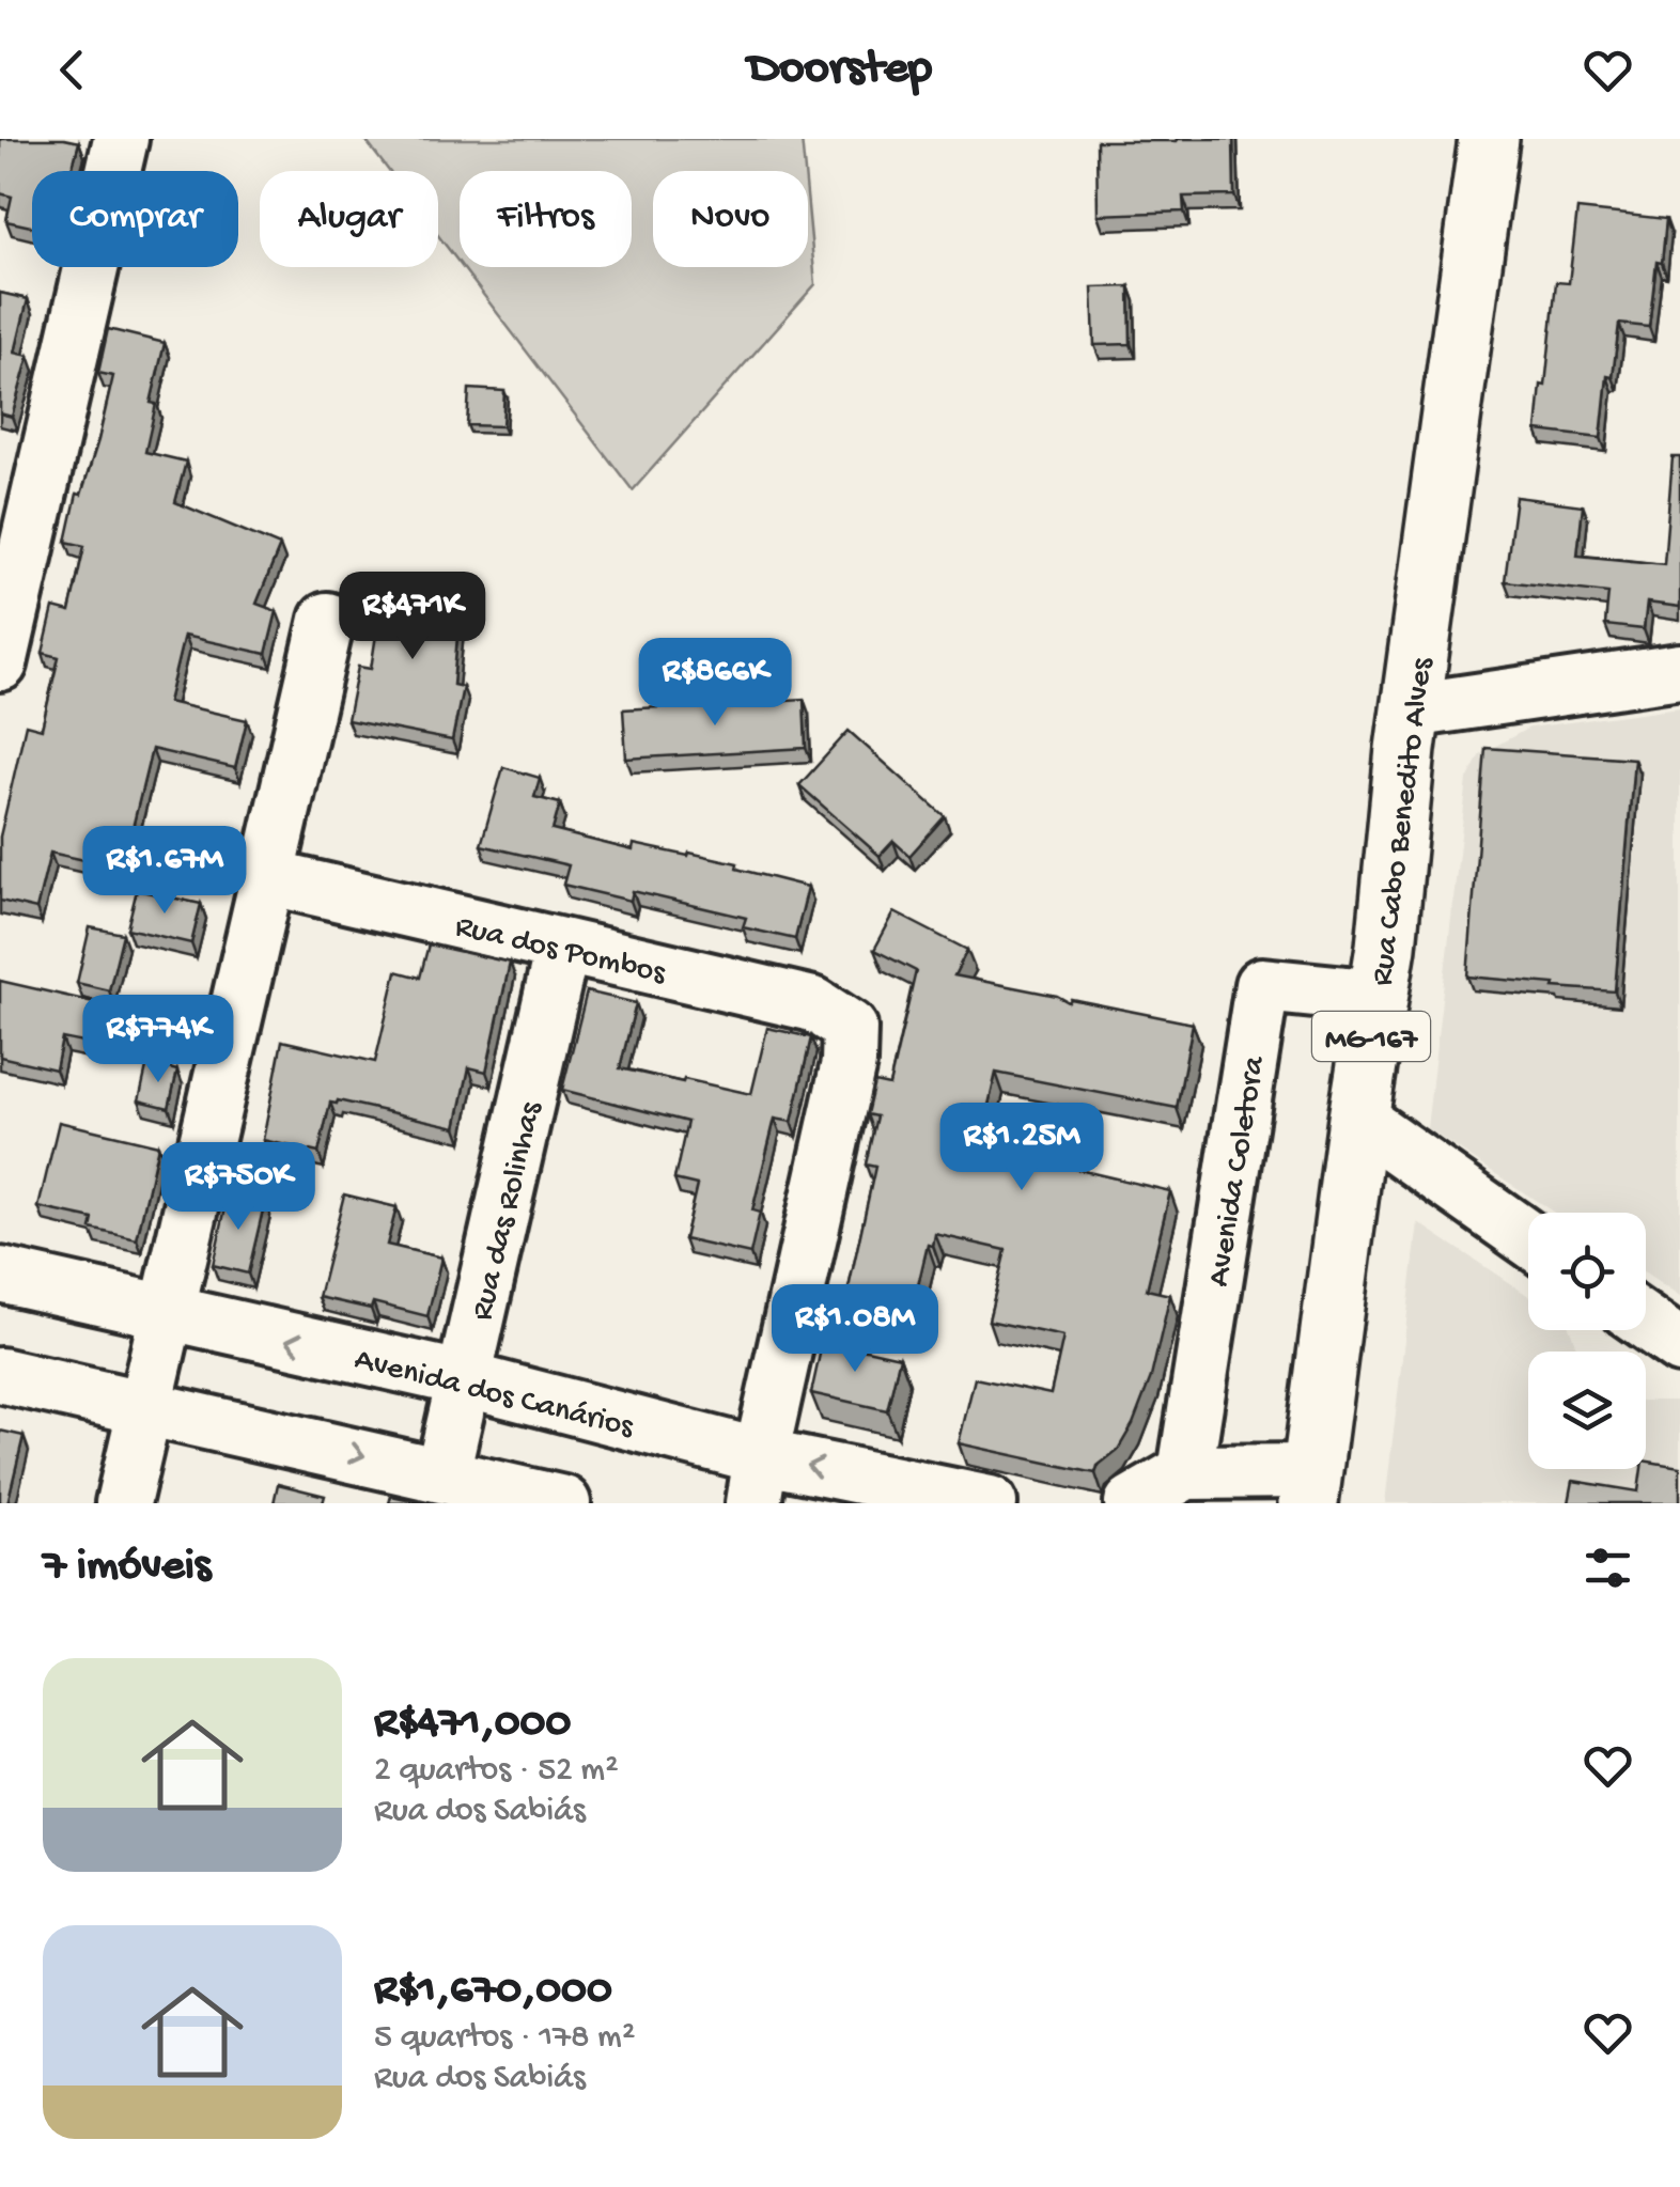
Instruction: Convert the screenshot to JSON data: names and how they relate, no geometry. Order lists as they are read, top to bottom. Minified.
{"streets":{"main road":["Rua Cabo Benedito Alves","MG-167"],"street":["Rua dos Pombos","Avenida Coletora","Rua das Rolinhas","Avenida dos Canários"]},"crossings":[["Rua Cabo Benedito Alves","Avenida Coletora"],["Rua dos Pombos","Rua das Rolinhas"],["Rua dos Pombos","Avenida dos Canários"],["Rua das Rolinhas","Avenida dos Canários"]],"page":{"header":"Doorstep","chip":["Comprar","Alugar","Filtros","Novo"],"price":["R$471K","R$866K","R$1.67M","R$774K","R$1.25M","R$750K","R$1.08M"],"heading":"7 imóveis","list":[{"name":"R$471,000","note":"2 quartos · 52 m² · Rua dos Sabiás"},{"name":"R$1,670,000","note":"5 quartos · 178 m² · Rua dos Sabiás"}]}}
